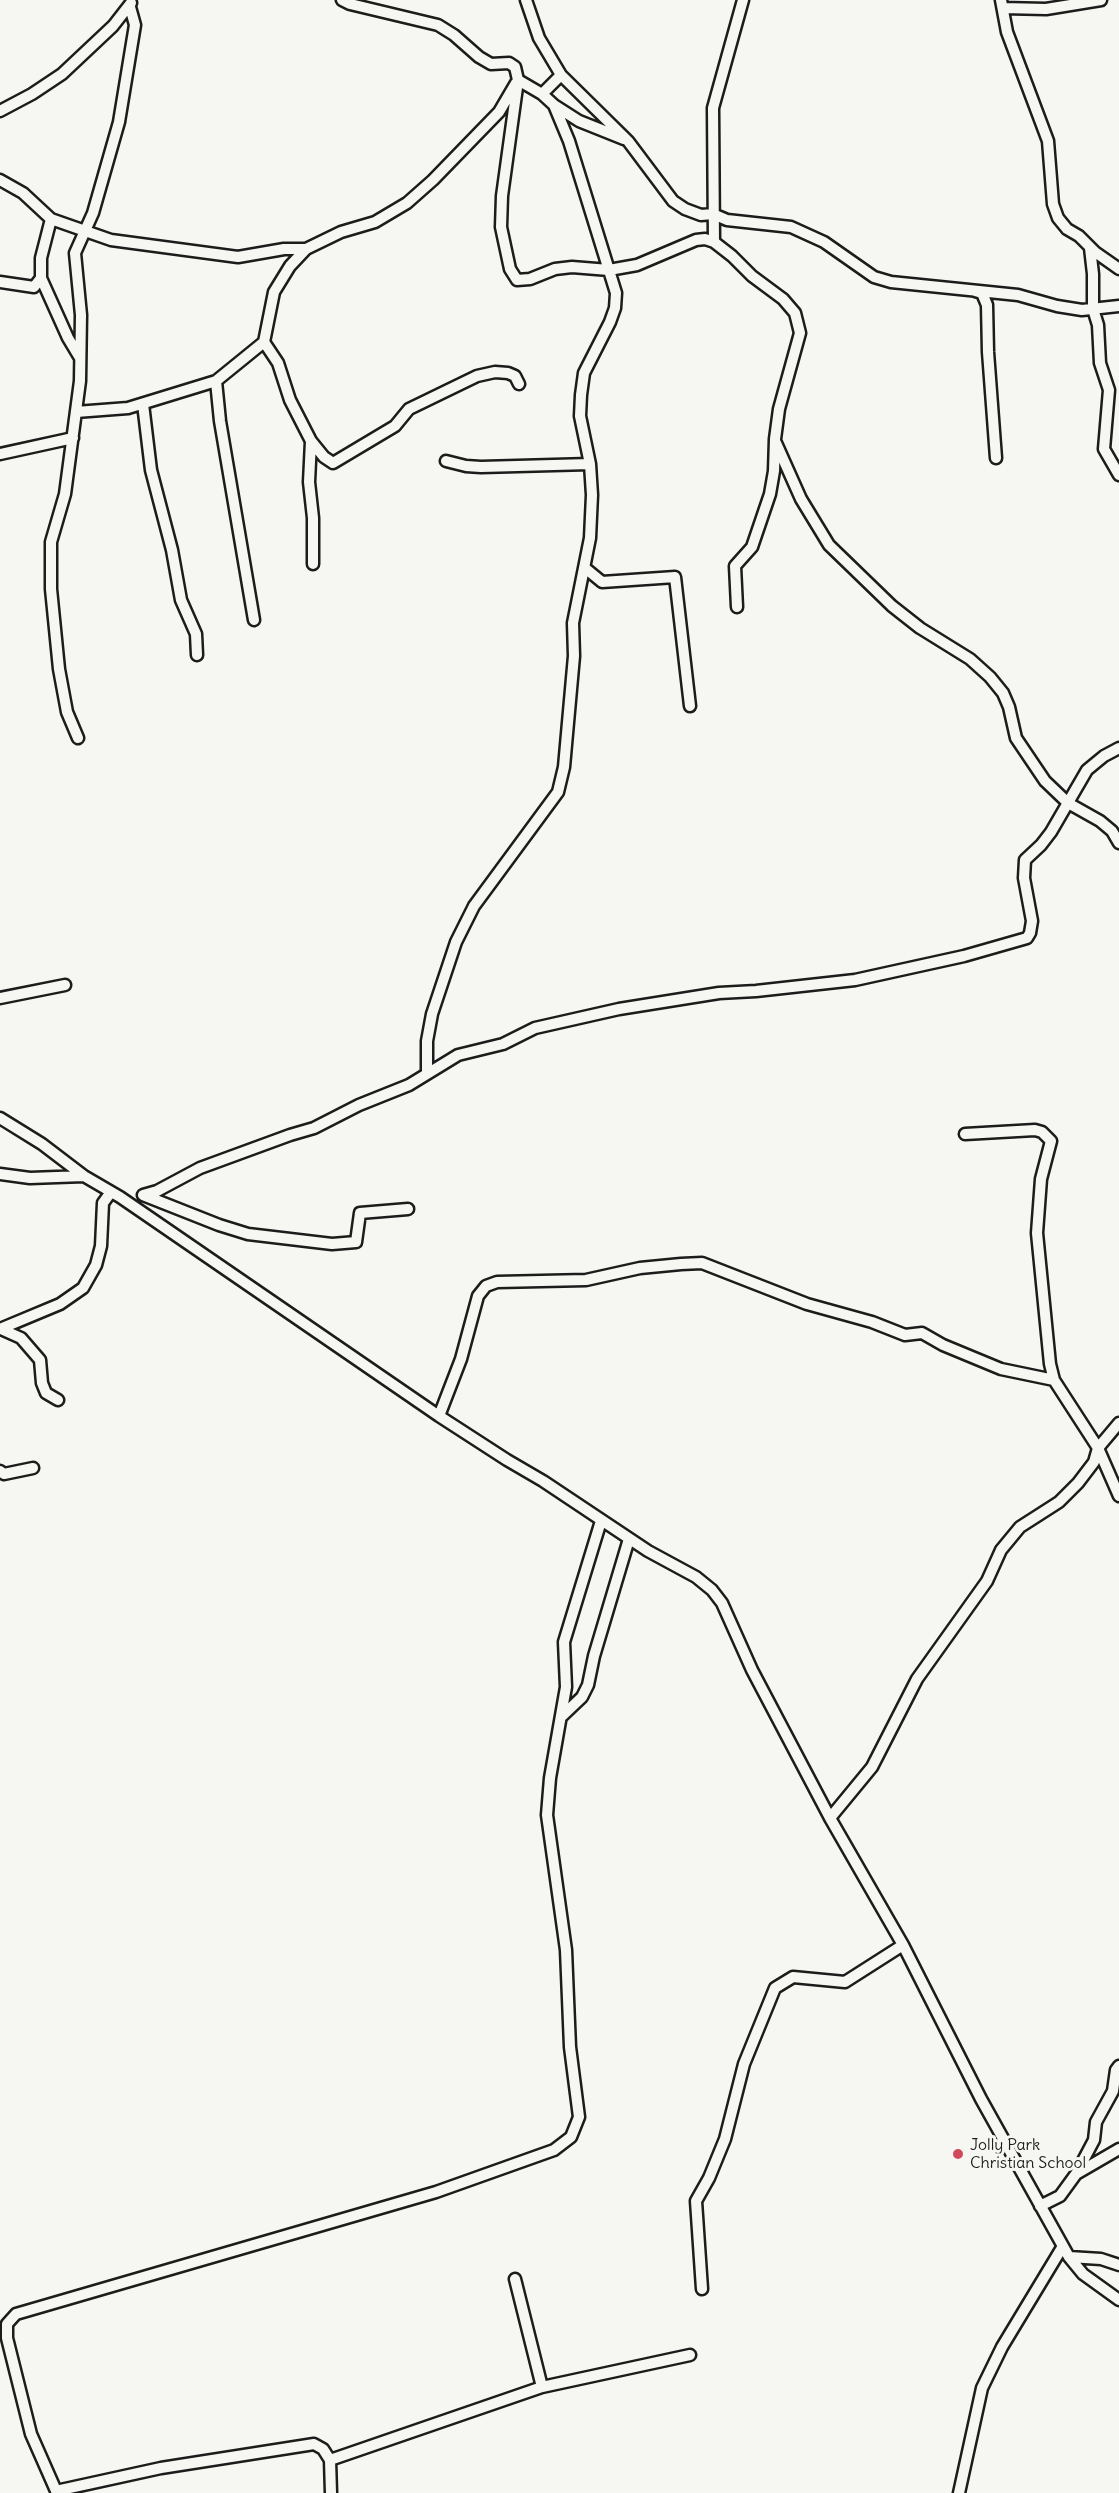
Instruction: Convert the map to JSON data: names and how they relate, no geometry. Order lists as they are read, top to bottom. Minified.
{"places":["Jolly Park Christian School"]}
